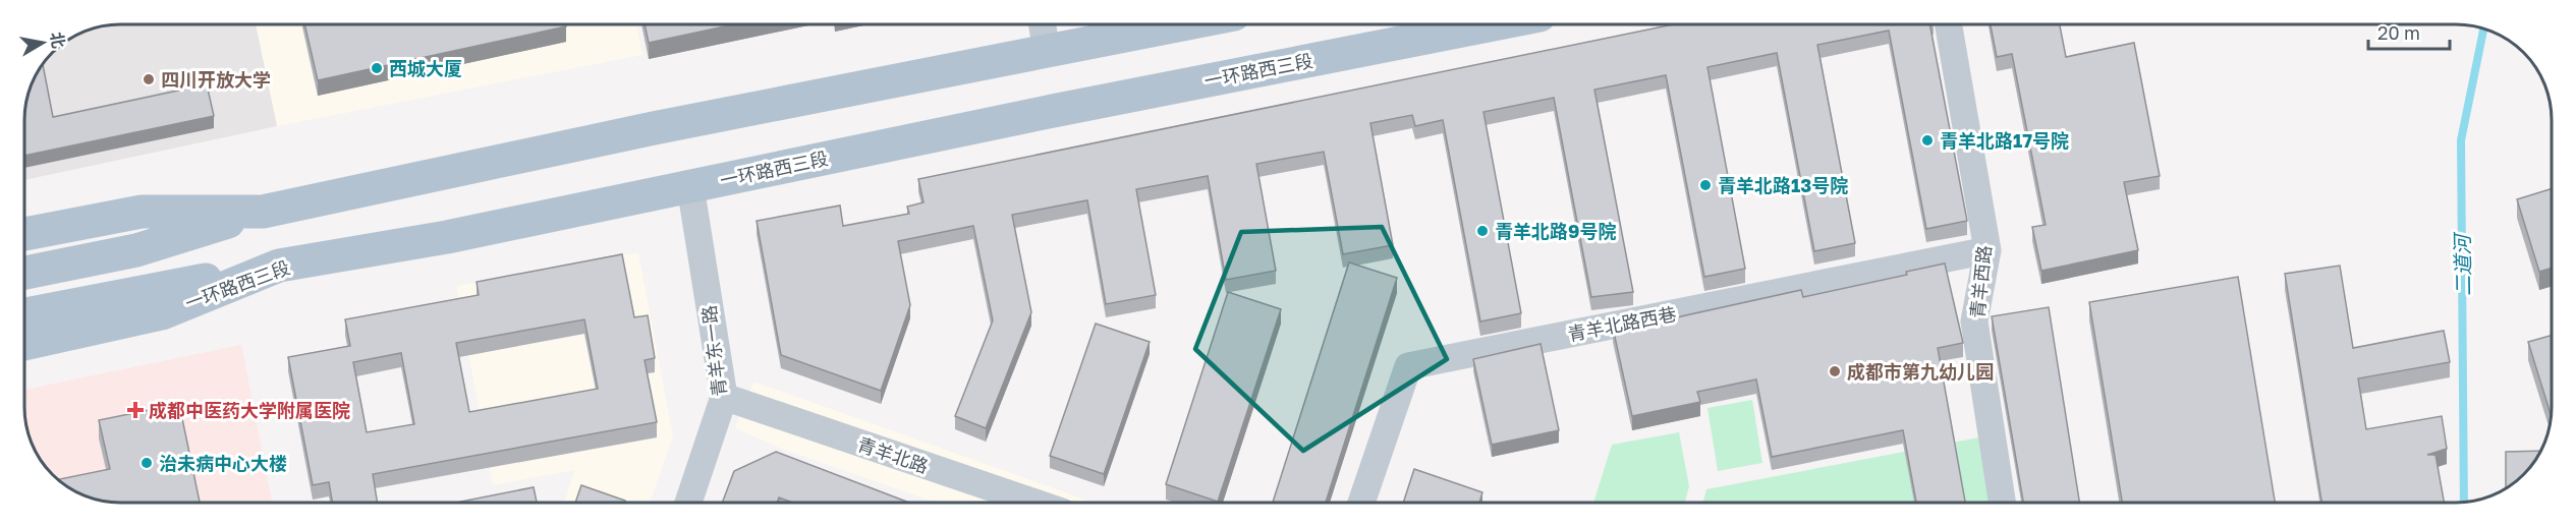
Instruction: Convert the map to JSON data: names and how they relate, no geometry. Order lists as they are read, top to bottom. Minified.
{"streets":{"main road":["一环路西三段"],"street":["青羊西路","青羊北路西巷","青羊东一路","青羊北路"]},"crossings":[["一环路西三段","青羊东一路"],["青羊西路","青羊北路西巷"],["青羊东一路","青羊北路"]],"water":["二道河"],"places":{"other":["西城大厦","四川开放大学","青羊北路17号院","青羊北路13号院","青羊北路9号院","成都市第九幼儿园","治未病中心大楼"],"health":["成都中医药大学附属医院"]},"scale_bar":"20 m","north":"right"}
